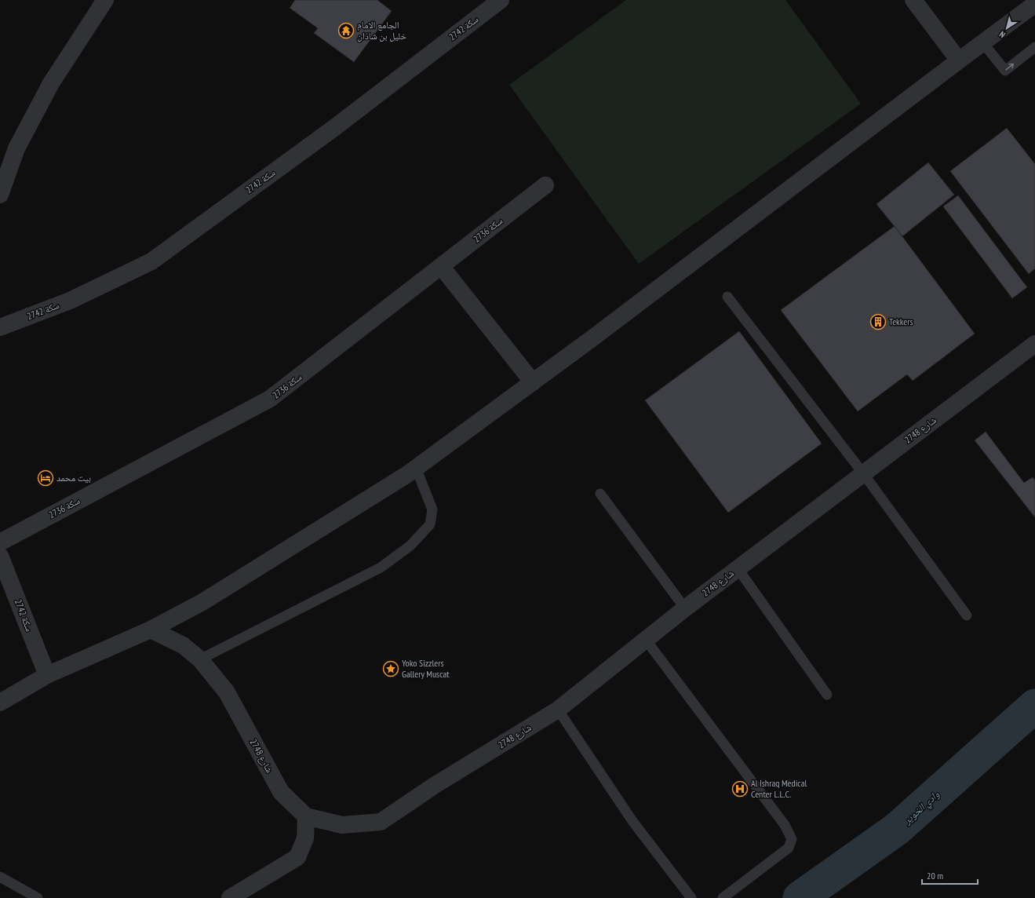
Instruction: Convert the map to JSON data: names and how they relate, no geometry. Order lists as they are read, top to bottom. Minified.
{"streets":{"street":["سكة 2742","سكة 2736","شارع 2748"]},"water":["وادي الخوير"],"places":{"temple":["الجامع الامام خليل بن شاذان"],"building":["Tekkers"],"hotel":["بيت محمد"],"place":["Yoko Sizzlers Gallery Muscat"],"hospital":["Al Ishraq Medical Center L.L.C."]},"scale_bar":"20 m","north":"bottom left"}
